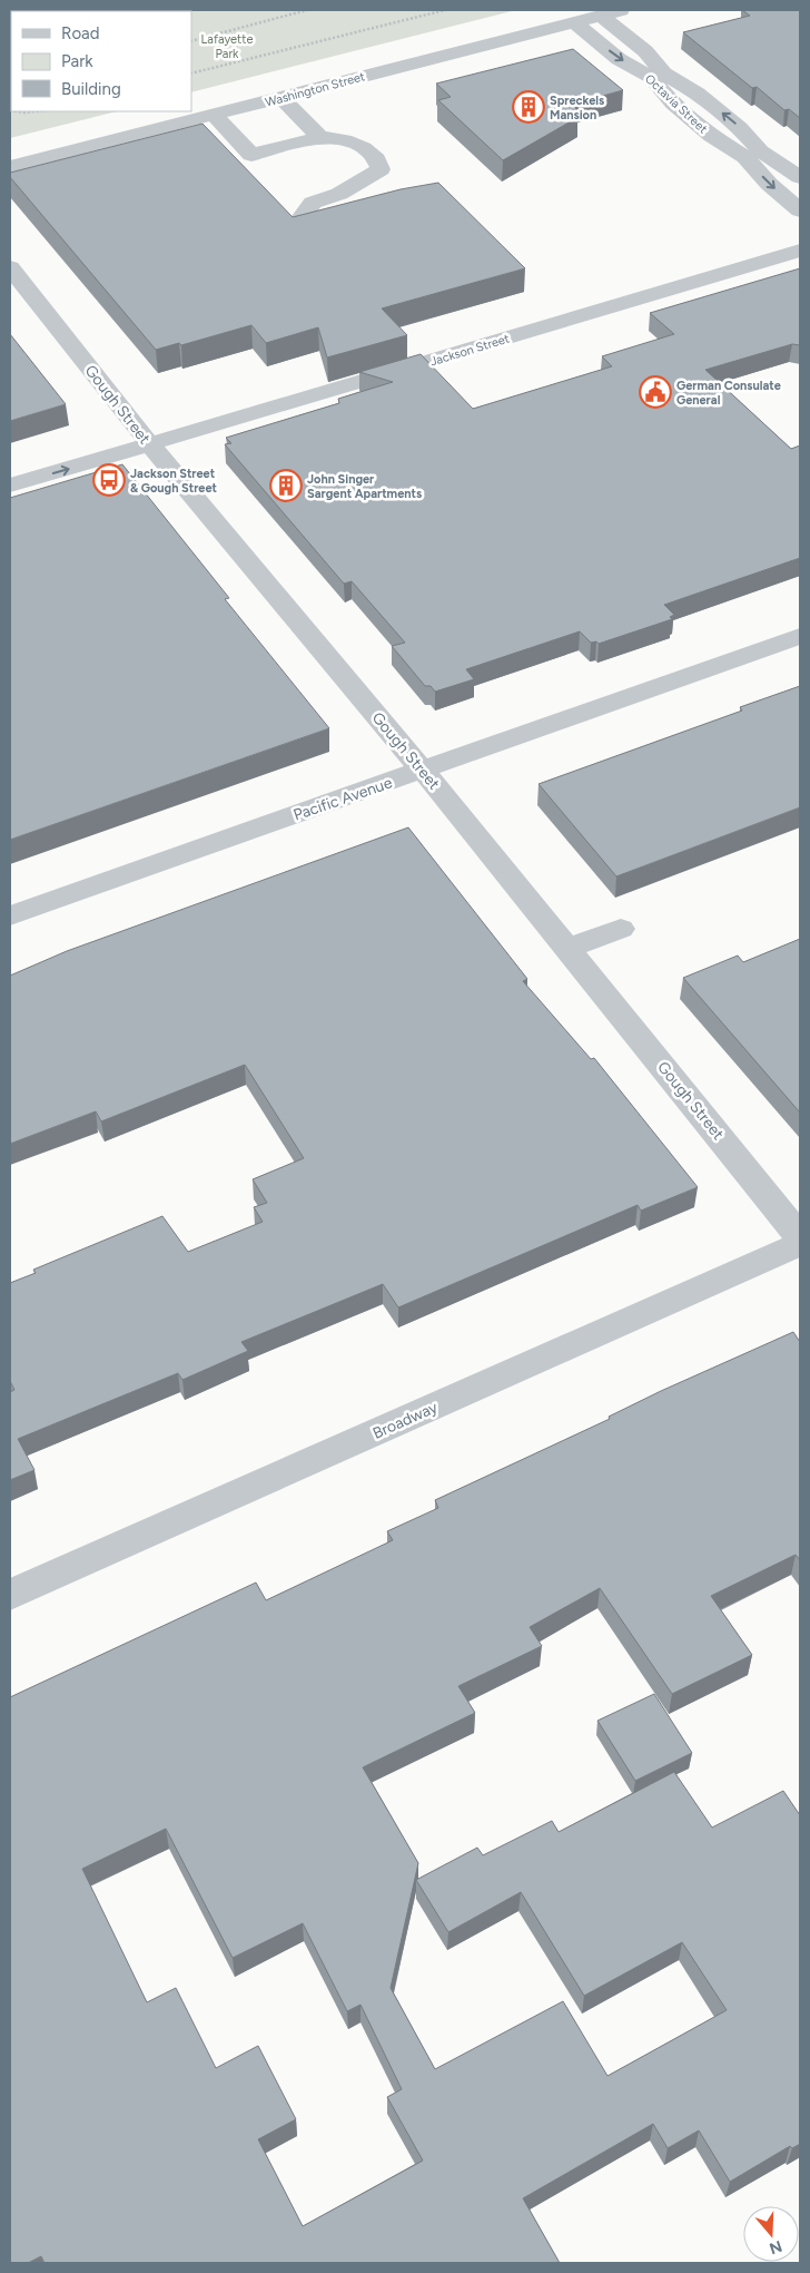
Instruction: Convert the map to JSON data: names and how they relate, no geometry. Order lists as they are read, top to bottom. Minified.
{"streets":{"street":["Washington Street","Octavia Street","Jackson Street","Gough Street","Pacific Avenue","Broadway"]},"crossings":[["Washington Street","Octavia Street"],["Jackson Street","Gough Street"],["Gough Street","Pacific Avenue"]],"parks":["Lafayette Park"],"places":{"building":["Spreckels Mansion","John Singer Sargent Apartments"],"public building":["German Consulate General"],"bus stop":["Jackson Street & Gough Street"]},"legend":["Road","Park","Building"],"north":"bottom"}
